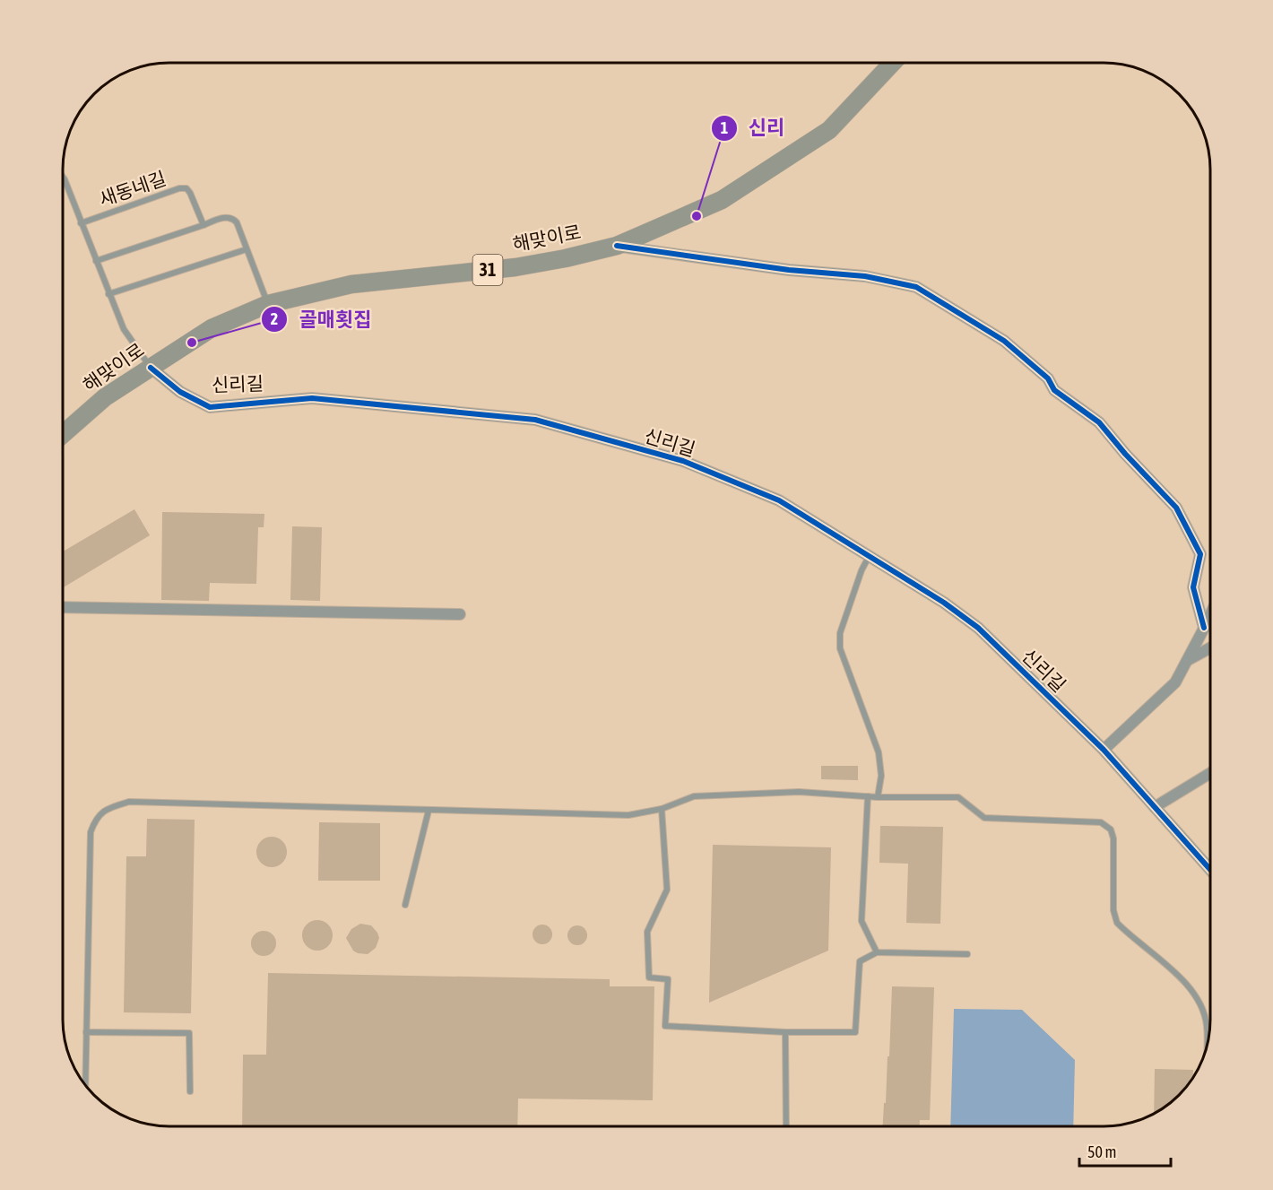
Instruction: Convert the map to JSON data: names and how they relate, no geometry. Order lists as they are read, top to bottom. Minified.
{"streets":{"main road":["해맞이로","31"],"street":["신리길"],"lane":["새동네길"]},"crossings":[["새동네길","해맞이로"],["새동네길","신리길"],["해맞이로","신리길"]],"places":["신리","골매횟집"],"scale_bar":"50 m"}
